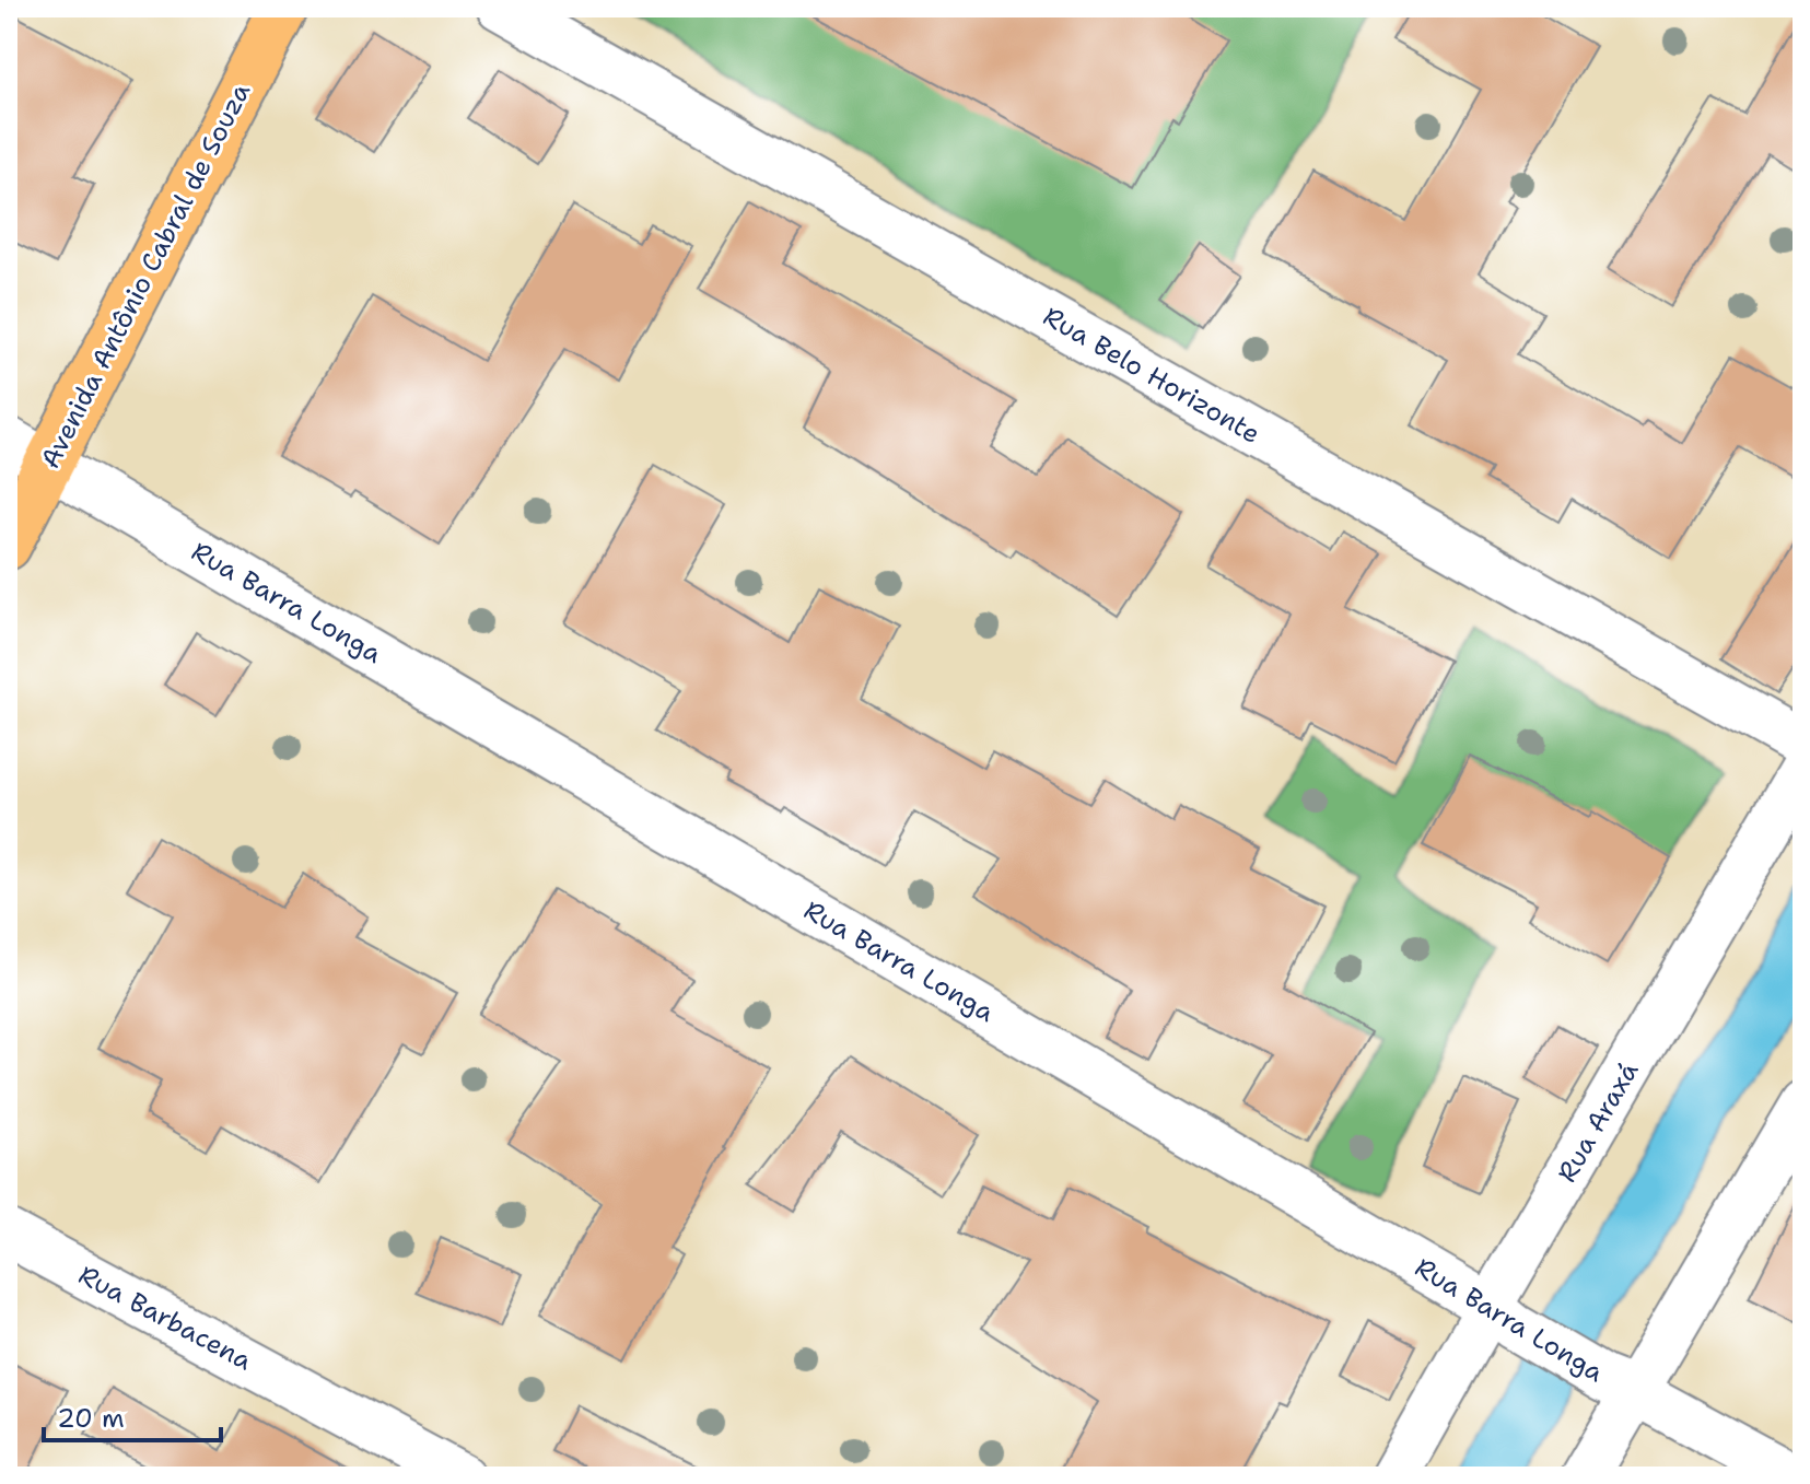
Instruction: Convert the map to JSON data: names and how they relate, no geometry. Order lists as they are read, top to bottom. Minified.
{"streets":{"main road":["Avenida Antônio Cabral de Souza"],"street":["Rua Belo Horizonte","Rua Barra Longa","Rua Araxá","Rua Barbacena"]},"crossings":[["Avenida Antônio Cabral de Souza","Rua Barra Longa"],["Rua Barra Longa","Rua Araxá"]],"scale_bar":"20 m"}
